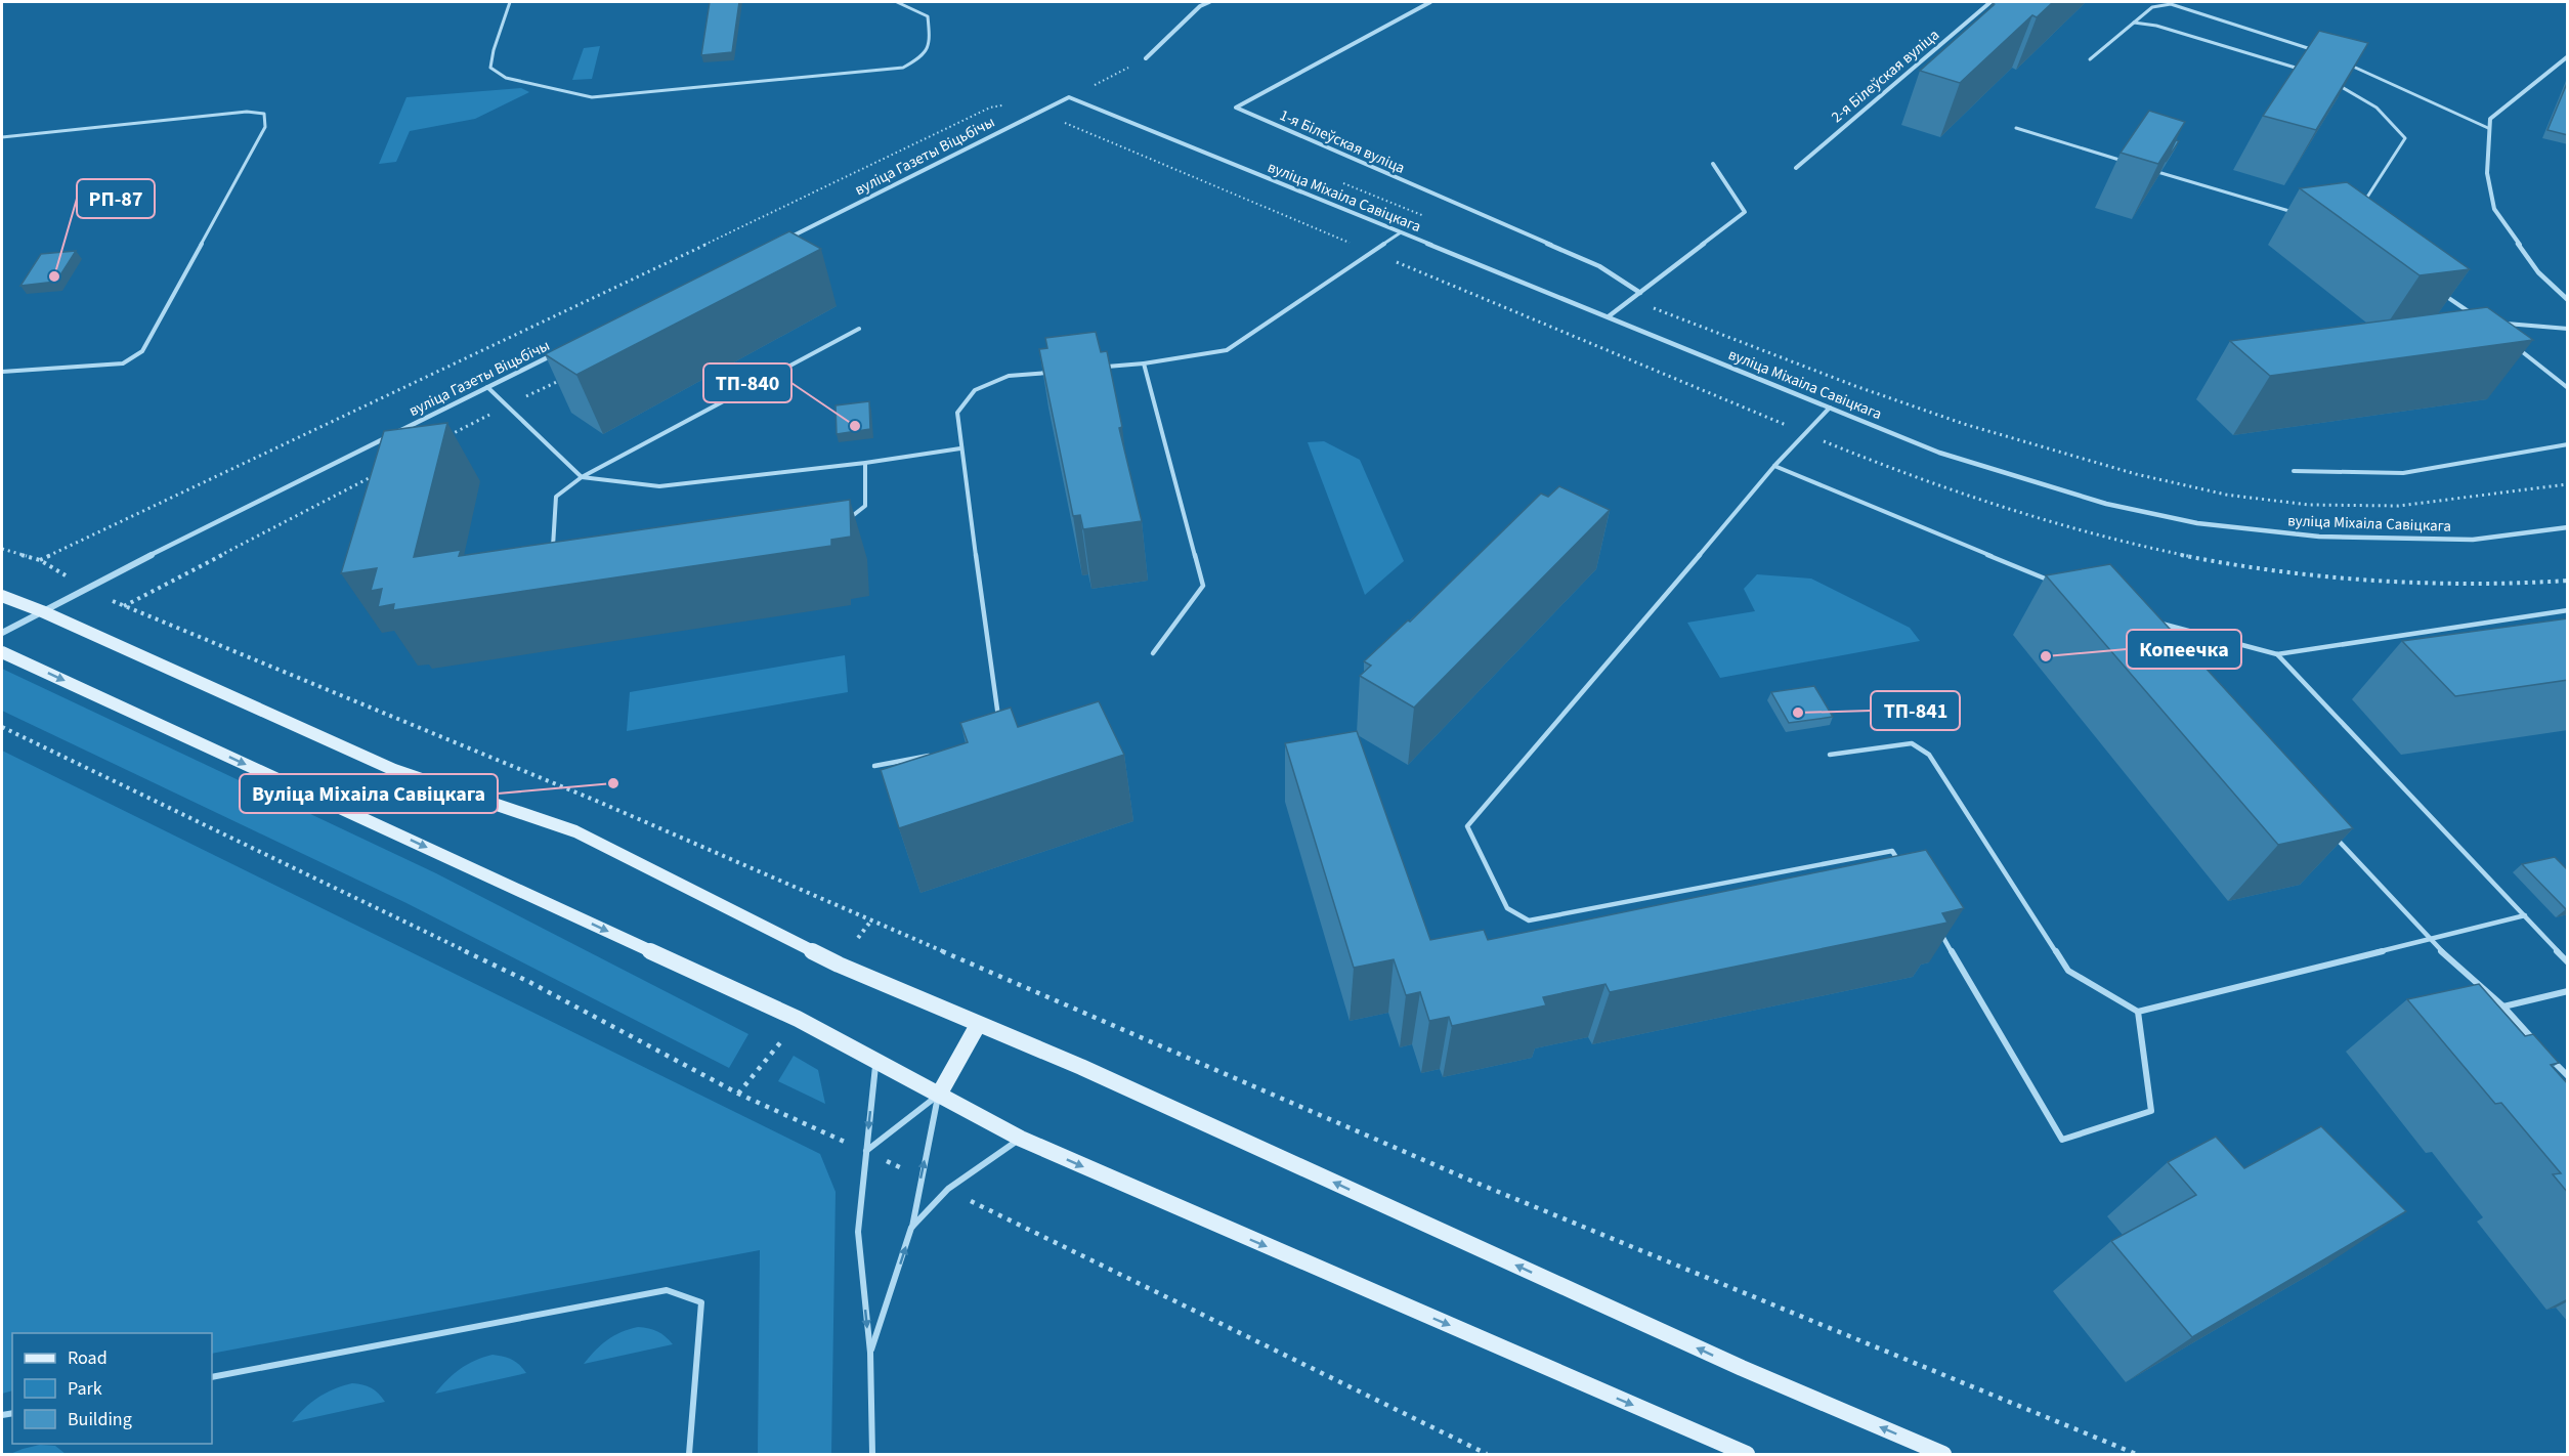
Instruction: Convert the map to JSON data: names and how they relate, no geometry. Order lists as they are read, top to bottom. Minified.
{"streets":{"street":["2-я Білеўская вуліца","1-я Білеўская вуліца","вуліца Газеты Віцьбічы","вуліца Міхаіла Савіцкага"]},"crossings":[["вуліца Газеты Віцьбічы","вуліца Міхаіла Савіцкага"]],"places":["РП-87","ТП-840","Копеечка","ТП-841","Вуліца Міхаіла Савіцкага"],"legend":["Road","Park","Building"]}
